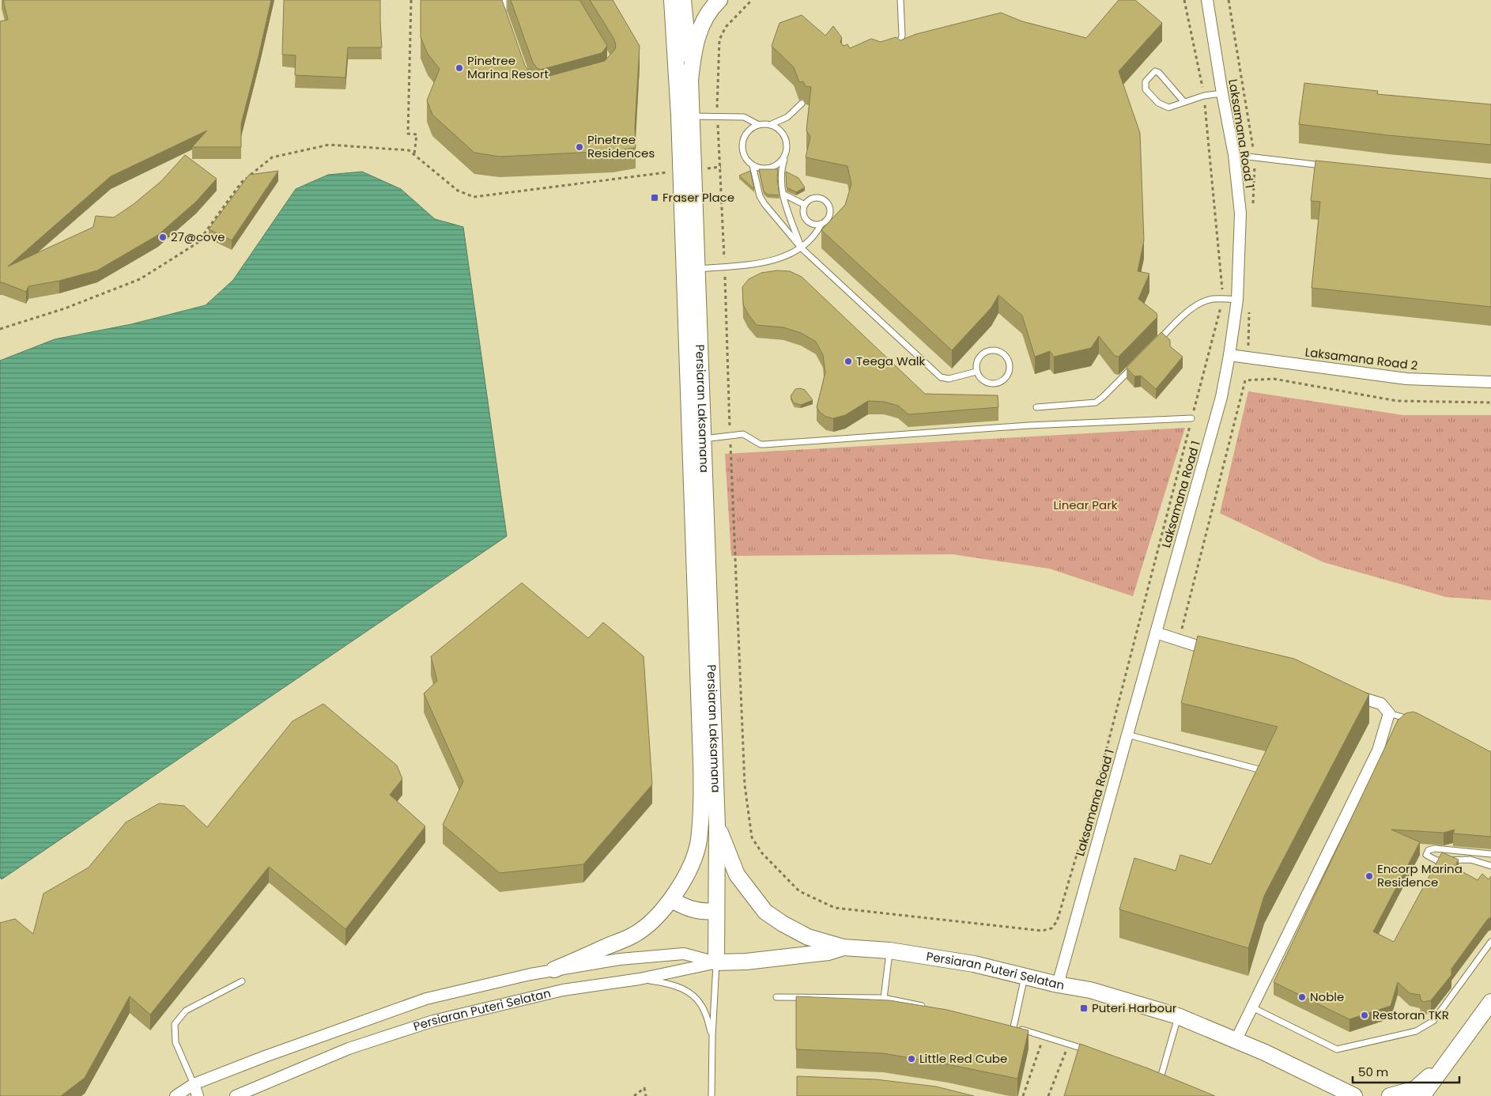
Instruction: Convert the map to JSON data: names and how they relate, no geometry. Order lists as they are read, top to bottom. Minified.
{"streets":{"street":["Laksamana Road 1","Laksamana Road 2","Persiaran Laksamana","Persiaran Puteri Selatan"]},"crossings":[["Laksamana Road 1","Laksamana Road 2"],["Laksamana Road 1","Persiaran Puteri Selatan"],["Persiaran Laksamana","Persiaran Puteri Selatan"]],"parks":["Linear Park"],"places":{"other":["Pinetree Marina Resort","Pinetree Residences","27@cove","Teega Walk","Encorp Marina Residence","Noble","Restoran TKR","Little Red Cube"],"transit":["Fraser Place","Puteri Harbour"]},"scale_bar":"50 m"}
